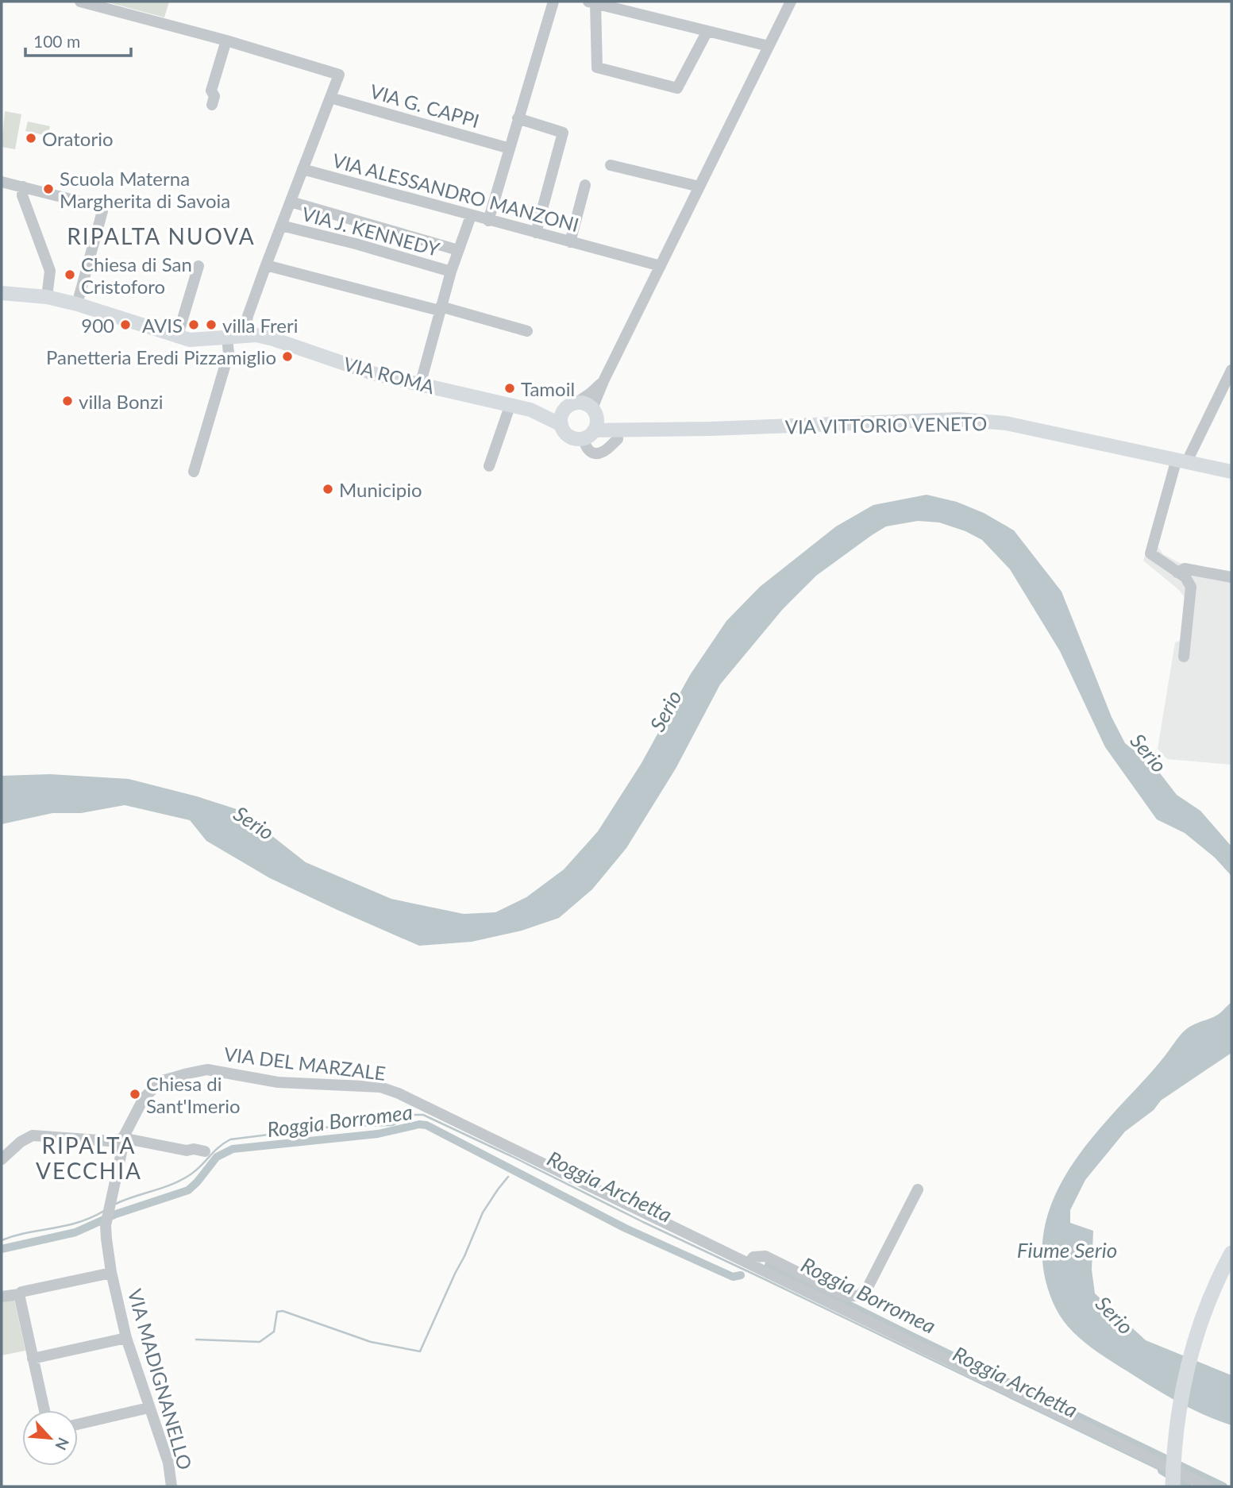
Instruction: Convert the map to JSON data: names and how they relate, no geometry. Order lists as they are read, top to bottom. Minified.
{"streets":{"main road":["VIA ROMA","VIA VITTORIO VENETO"],"street":["VIA G. CAPPI","VIA ALESSANDRO MANZONI","VIA J. KENNEDY","VIA DEL MARZALE","VIA MADIGNANELLO"]},"crossings":[["VIA ROMA","VIA VITTORIO VENETO"],["VIA DEL MARZALE","VIA MADIGNANELLO"]],"districts":["RIPALTA NUOVA","RIPALTA VECCHIA"],"water":["Serio","Roggia Borromea","Roggia Archetta","Fiume Serio"],"places":["Oratorio","Scuola Materna Margherita di Savoia","Chiesa di San Cristoforo","900","AVIS","villa Freri","Panetteria Eredi Pizzamiglio","Tamoil","villa Bonzi","Municipio","Chiesa di Sant'Imerio"],"scale_bar":"100 m","north":"bottom right"}
